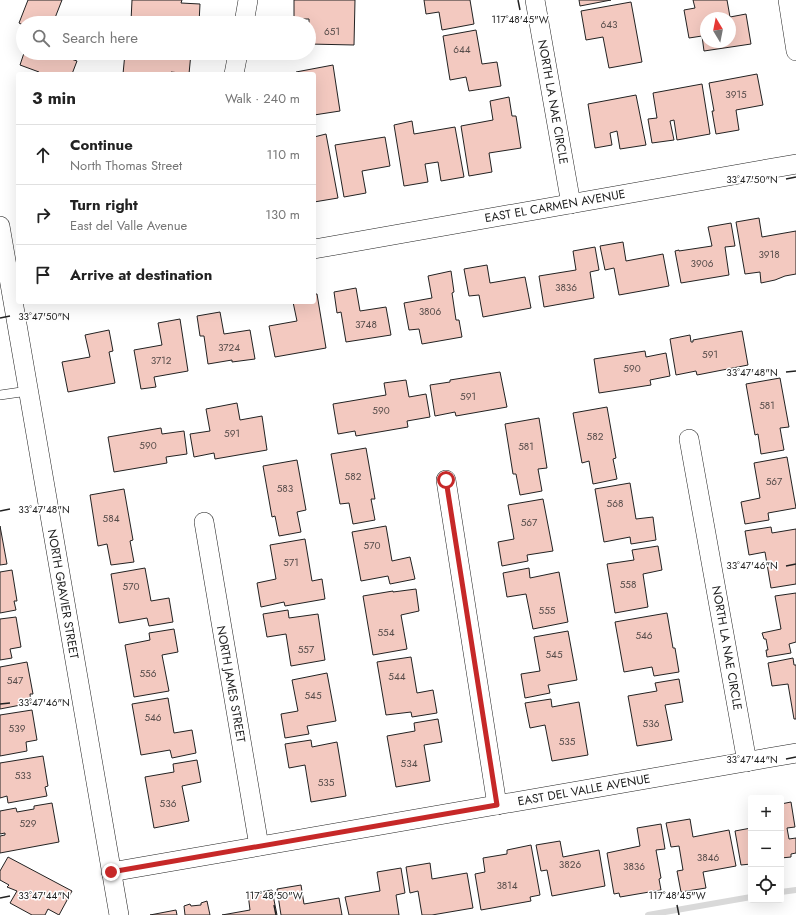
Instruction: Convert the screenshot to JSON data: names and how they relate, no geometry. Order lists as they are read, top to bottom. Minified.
{"streets":{"street":["NORTH LA NAE CIRCLE","EAST EL CARMEN AVENUE","NORTH GRAVIER STREET","NORTH JAMES STREET","EAST DEL VALLE AVENUE"]},"crossings":[["NORTH LA NAE CIRCLE","EAST EL CARMEN AVENUE"],["NORTH LA NAE CIRCLE","EAST DEL VALLE AVENUE"],["NORTH GRAVIER STREET","EAST DEL VALLE AVENUE"],["NORTH JAMES STREET","EAST DEL VALLE AVENUE"]],"house_numbers":["643","651","644","3915","3918","3906","3836","3806","3748","3724","591","3712","590","591","581","590","591","582","590","581","582","567","583","568","584","567","570","571","558","570","555","554","546","557","545","556","544","547","545","546","536","539","535","534","533","535","536","529","3846","3826","3836","3814"],"north":"top","page":{"search":"Search here","heading":["3 min","Walk · 240 m"],"list":[["Continue","North Thomas Street","110 m"],["Turn right","East del Valle Avenue","130 m"],"Arrive at destination"],"map_buttons":["+","−"]},"coordinates":["117°48'45\"W","33°47'50\"N","33°47'48\"N","33°47'46\"N","33°47'44\"N","117°48'50\"W"]}
